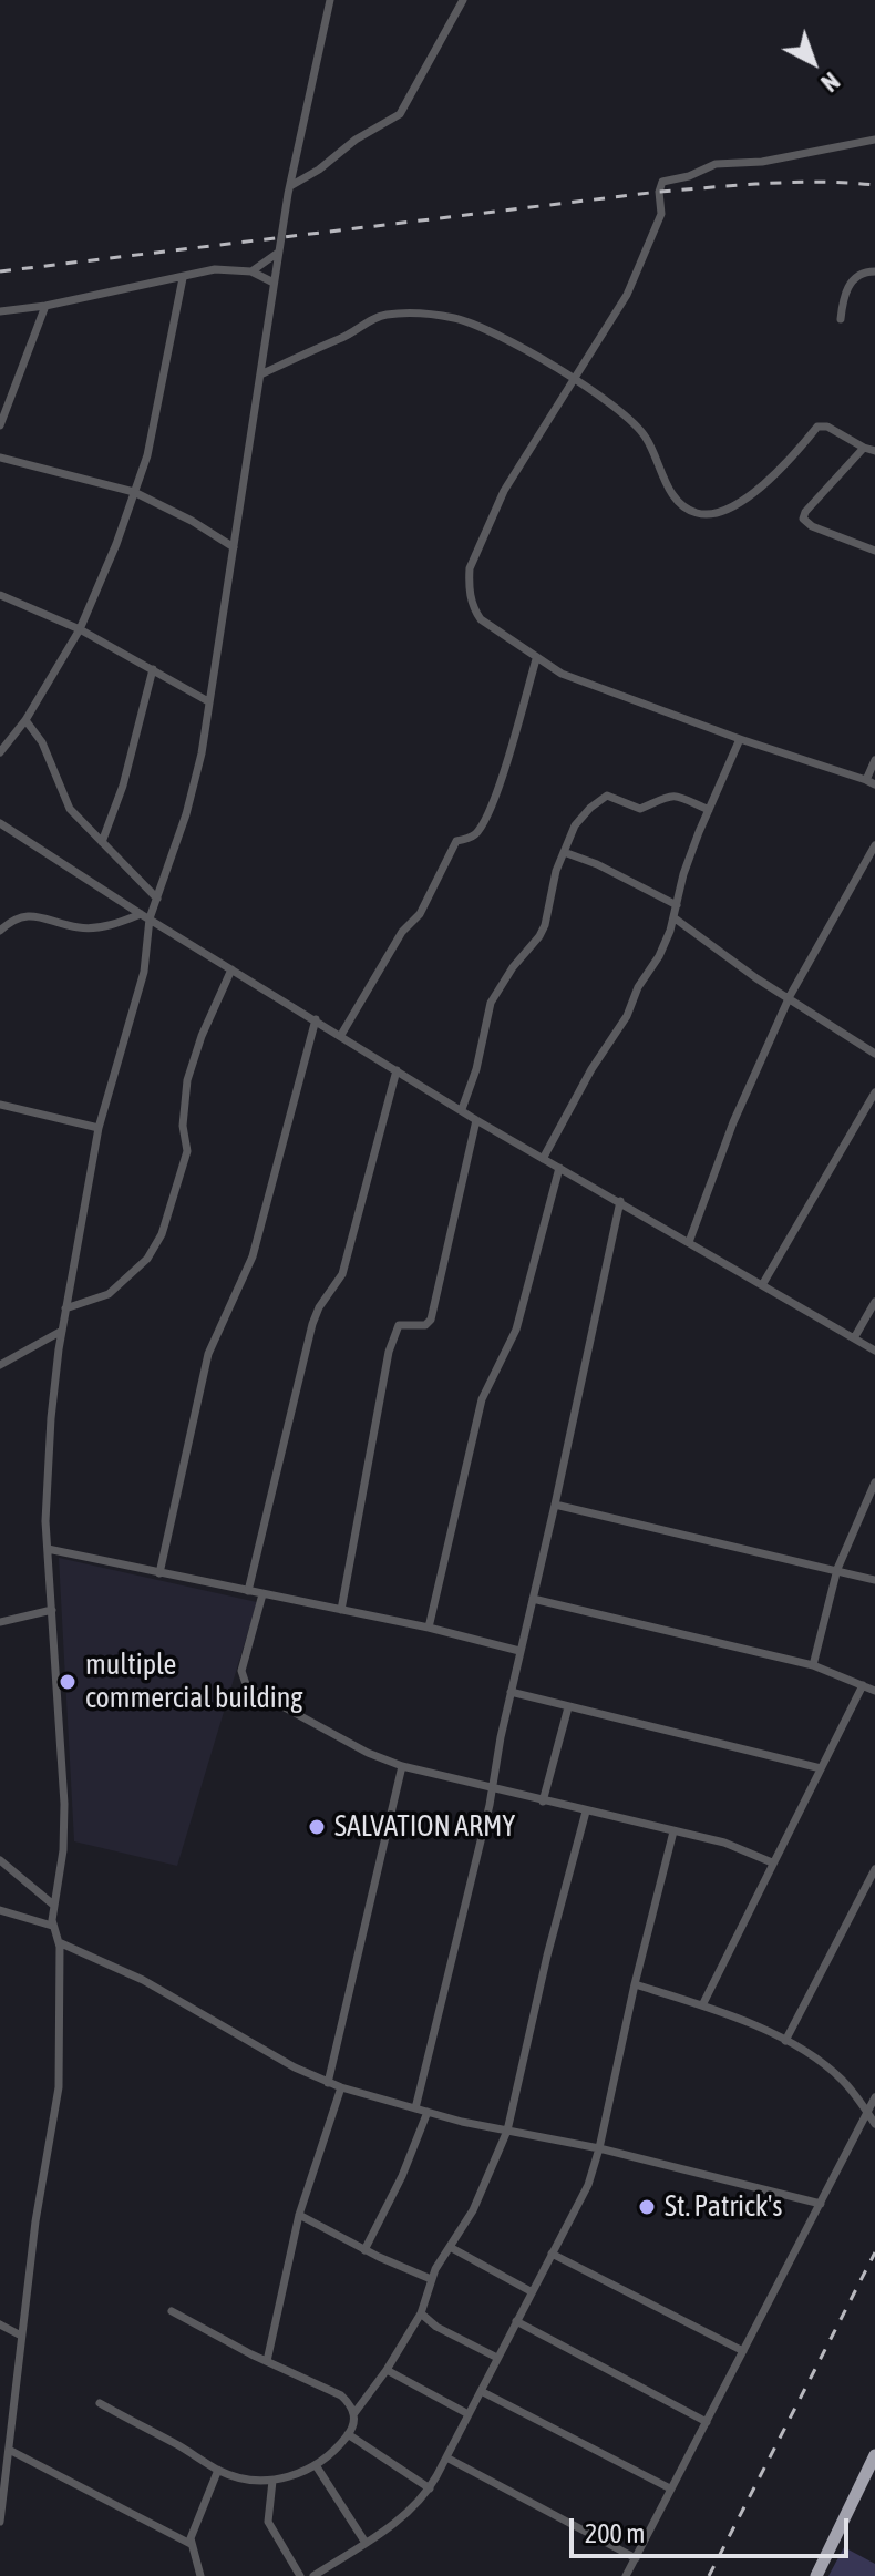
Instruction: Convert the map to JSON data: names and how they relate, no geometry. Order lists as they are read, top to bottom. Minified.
{"places":["multiple commercial building","SALVATION ARMY","St. Patrick's"],"scale_bar":"200 m","north":"bottom right"}
